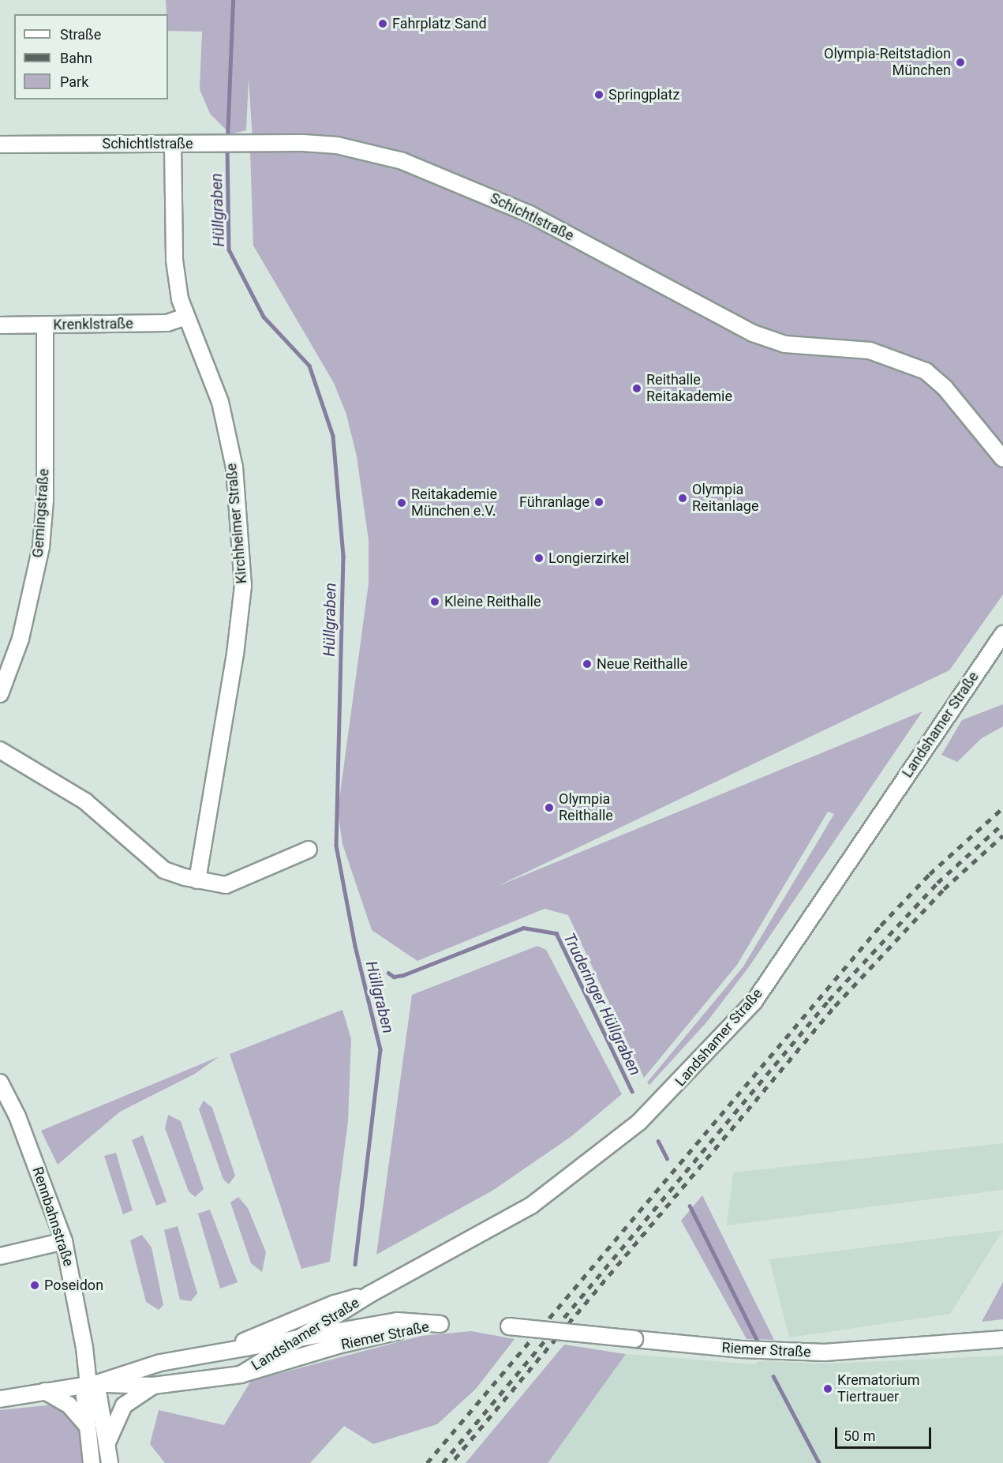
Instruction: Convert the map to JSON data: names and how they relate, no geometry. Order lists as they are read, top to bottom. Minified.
{"streets":{"street":["Schichtlstraße","Krenklstraße","Gemingstraße","Kirchheimer Straße","Landshamer Straße","Rennbahnstraße","Riemer Straße"]},"crossings":[["Schichtlstraße","Kirchheimer Straße"],["Krenklstraße","Gemingstraße"],["Krenklstraße","Kirchheimer Straße"],["Landshamer Straße","Riemer Straße"],["Rennbahnstraße","Riemer Straße"]],"water":["Hüllgraben","Truderinger Hüllgraben"],"places":["Fahrplatz Sand","Olympia-Reitstadion München","Springplatz","Reithalle Reitakademie","Olympia Reitanlage","Führanlage","Reitakademie München e.V.","Longierzirkel","Kleine Reithalle","Neue Reithalle","Olympia Reithalle","Poseidon","Krematorium Tiertrauer"],"legend":["Straße","Bahn","Park"],"scale_bar":"50 m"}
